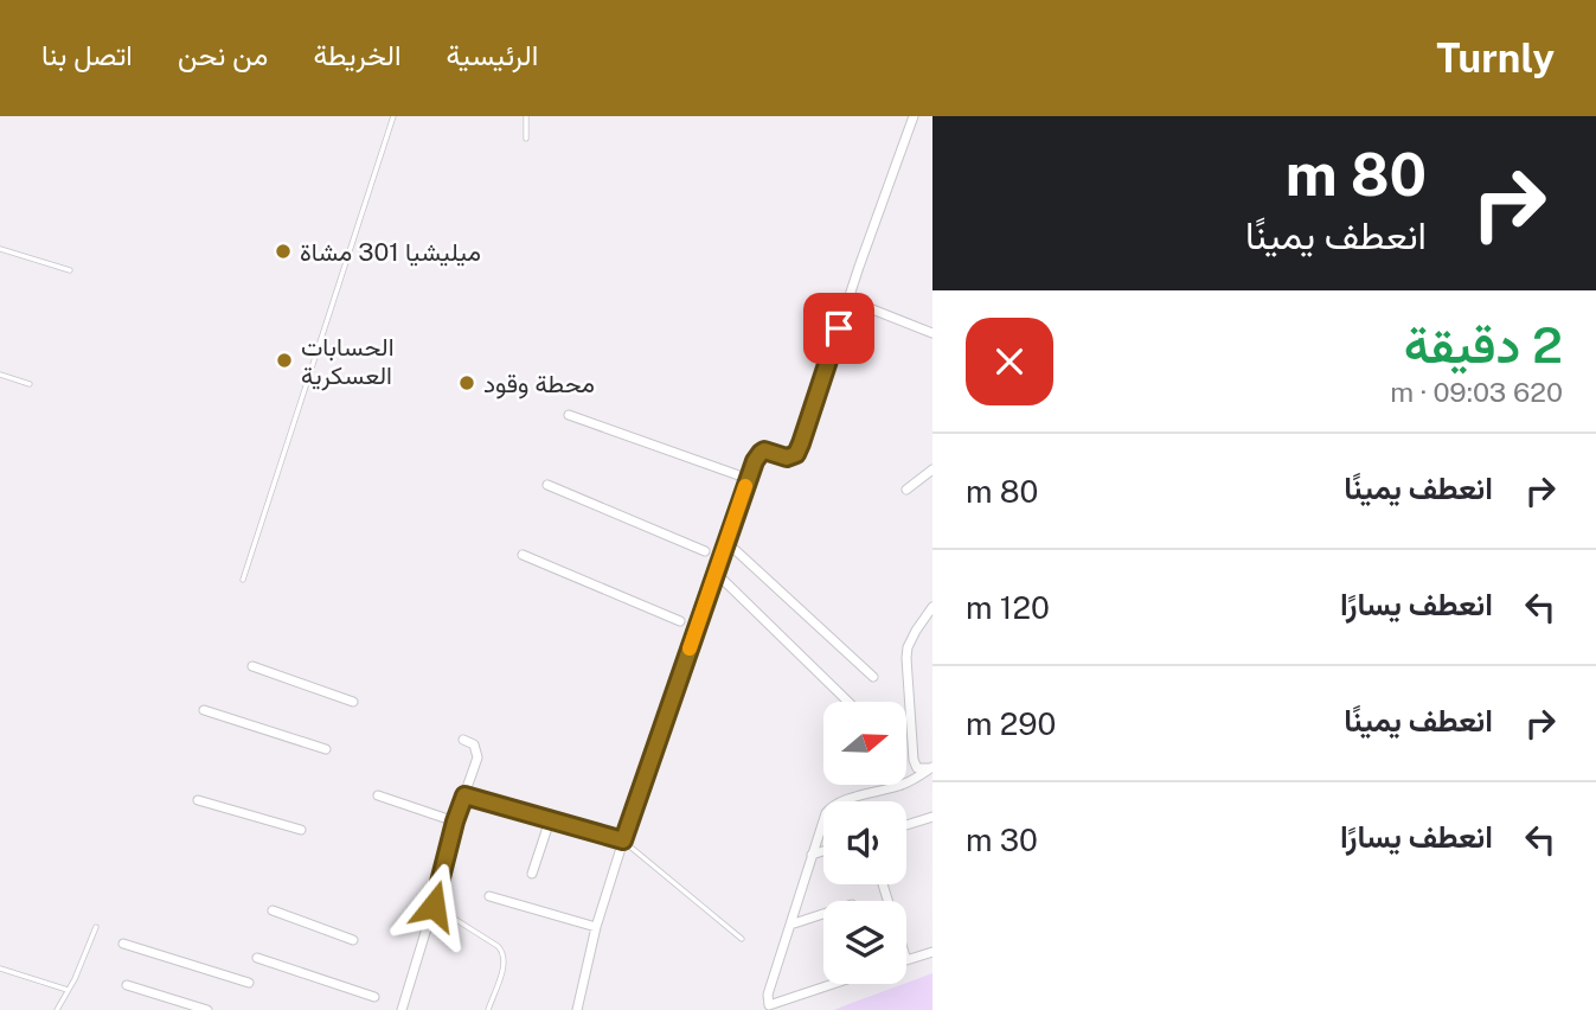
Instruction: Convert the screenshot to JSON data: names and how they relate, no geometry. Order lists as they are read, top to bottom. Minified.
{"places":["ميليشيا 301 مشاة","الحسابات العسكرية","محطة وقود"],"north":"right","page":{"header":"Turnly","nav":["الرئيسية","الخريطة","من نحن","اتصل بنا"],"turn":["80 m","انعطف يمينًا"],"heading":["2 دقيقة","620 m · 09:03"],"list":[{"name":"انعطف يمينًا","value":"80 m"},{"name":"انعطف يسارًا","value":"120 m"},{"name":"انعطف يمينًا","value":"290 m"},{"name":"انعطف يسارًا","value":"30 m"}]}}
